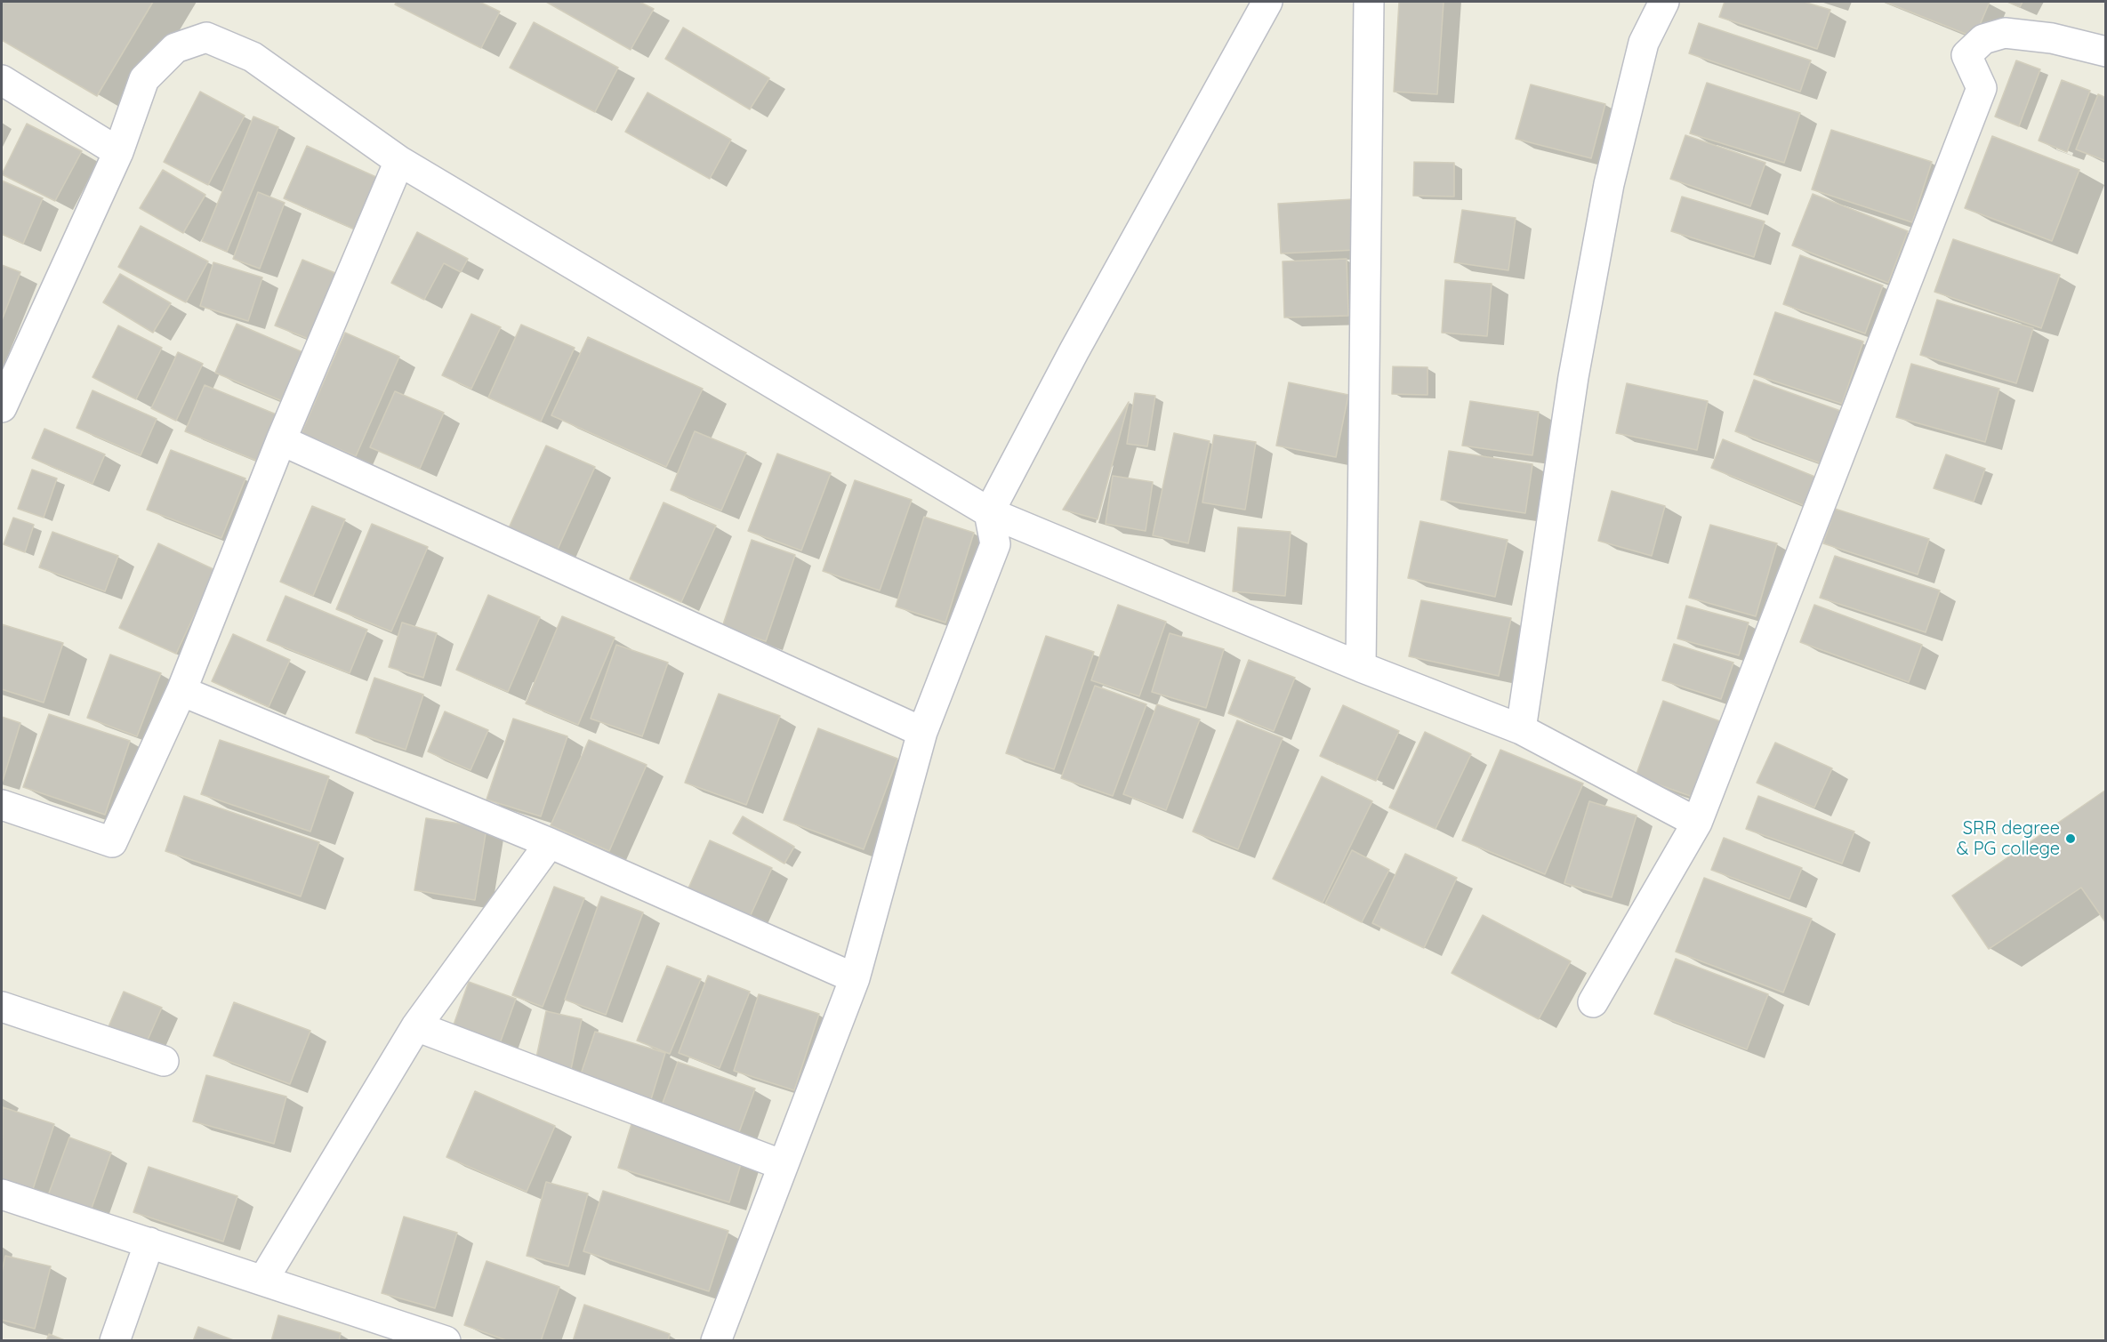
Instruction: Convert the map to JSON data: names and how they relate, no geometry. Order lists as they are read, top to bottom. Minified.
{"places":["SRR degree & PG college"]}
